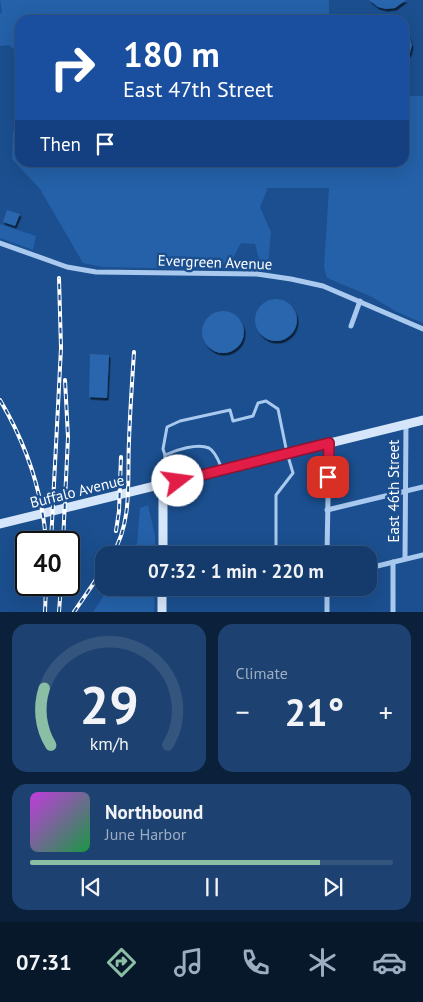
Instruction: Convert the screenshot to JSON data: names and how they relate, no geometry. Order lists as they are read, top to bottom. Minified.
{"streets":{"street":["Evergreen Avenue","Buffalo Avenue","East 46th Street"]},"crossings":[["Buffalo Avenue","East 46th Street"]],"page":{"turn":["180 m","East 47th Street"],"then":"Then","limit":"40","trip":"07:32 · 1 min · 220 m","tile":"Climate","heat":["−","21°","+"],"song":["Northbound","June Harbor"],"tabs":"07:31","gauge":["29","km/h"]}}
